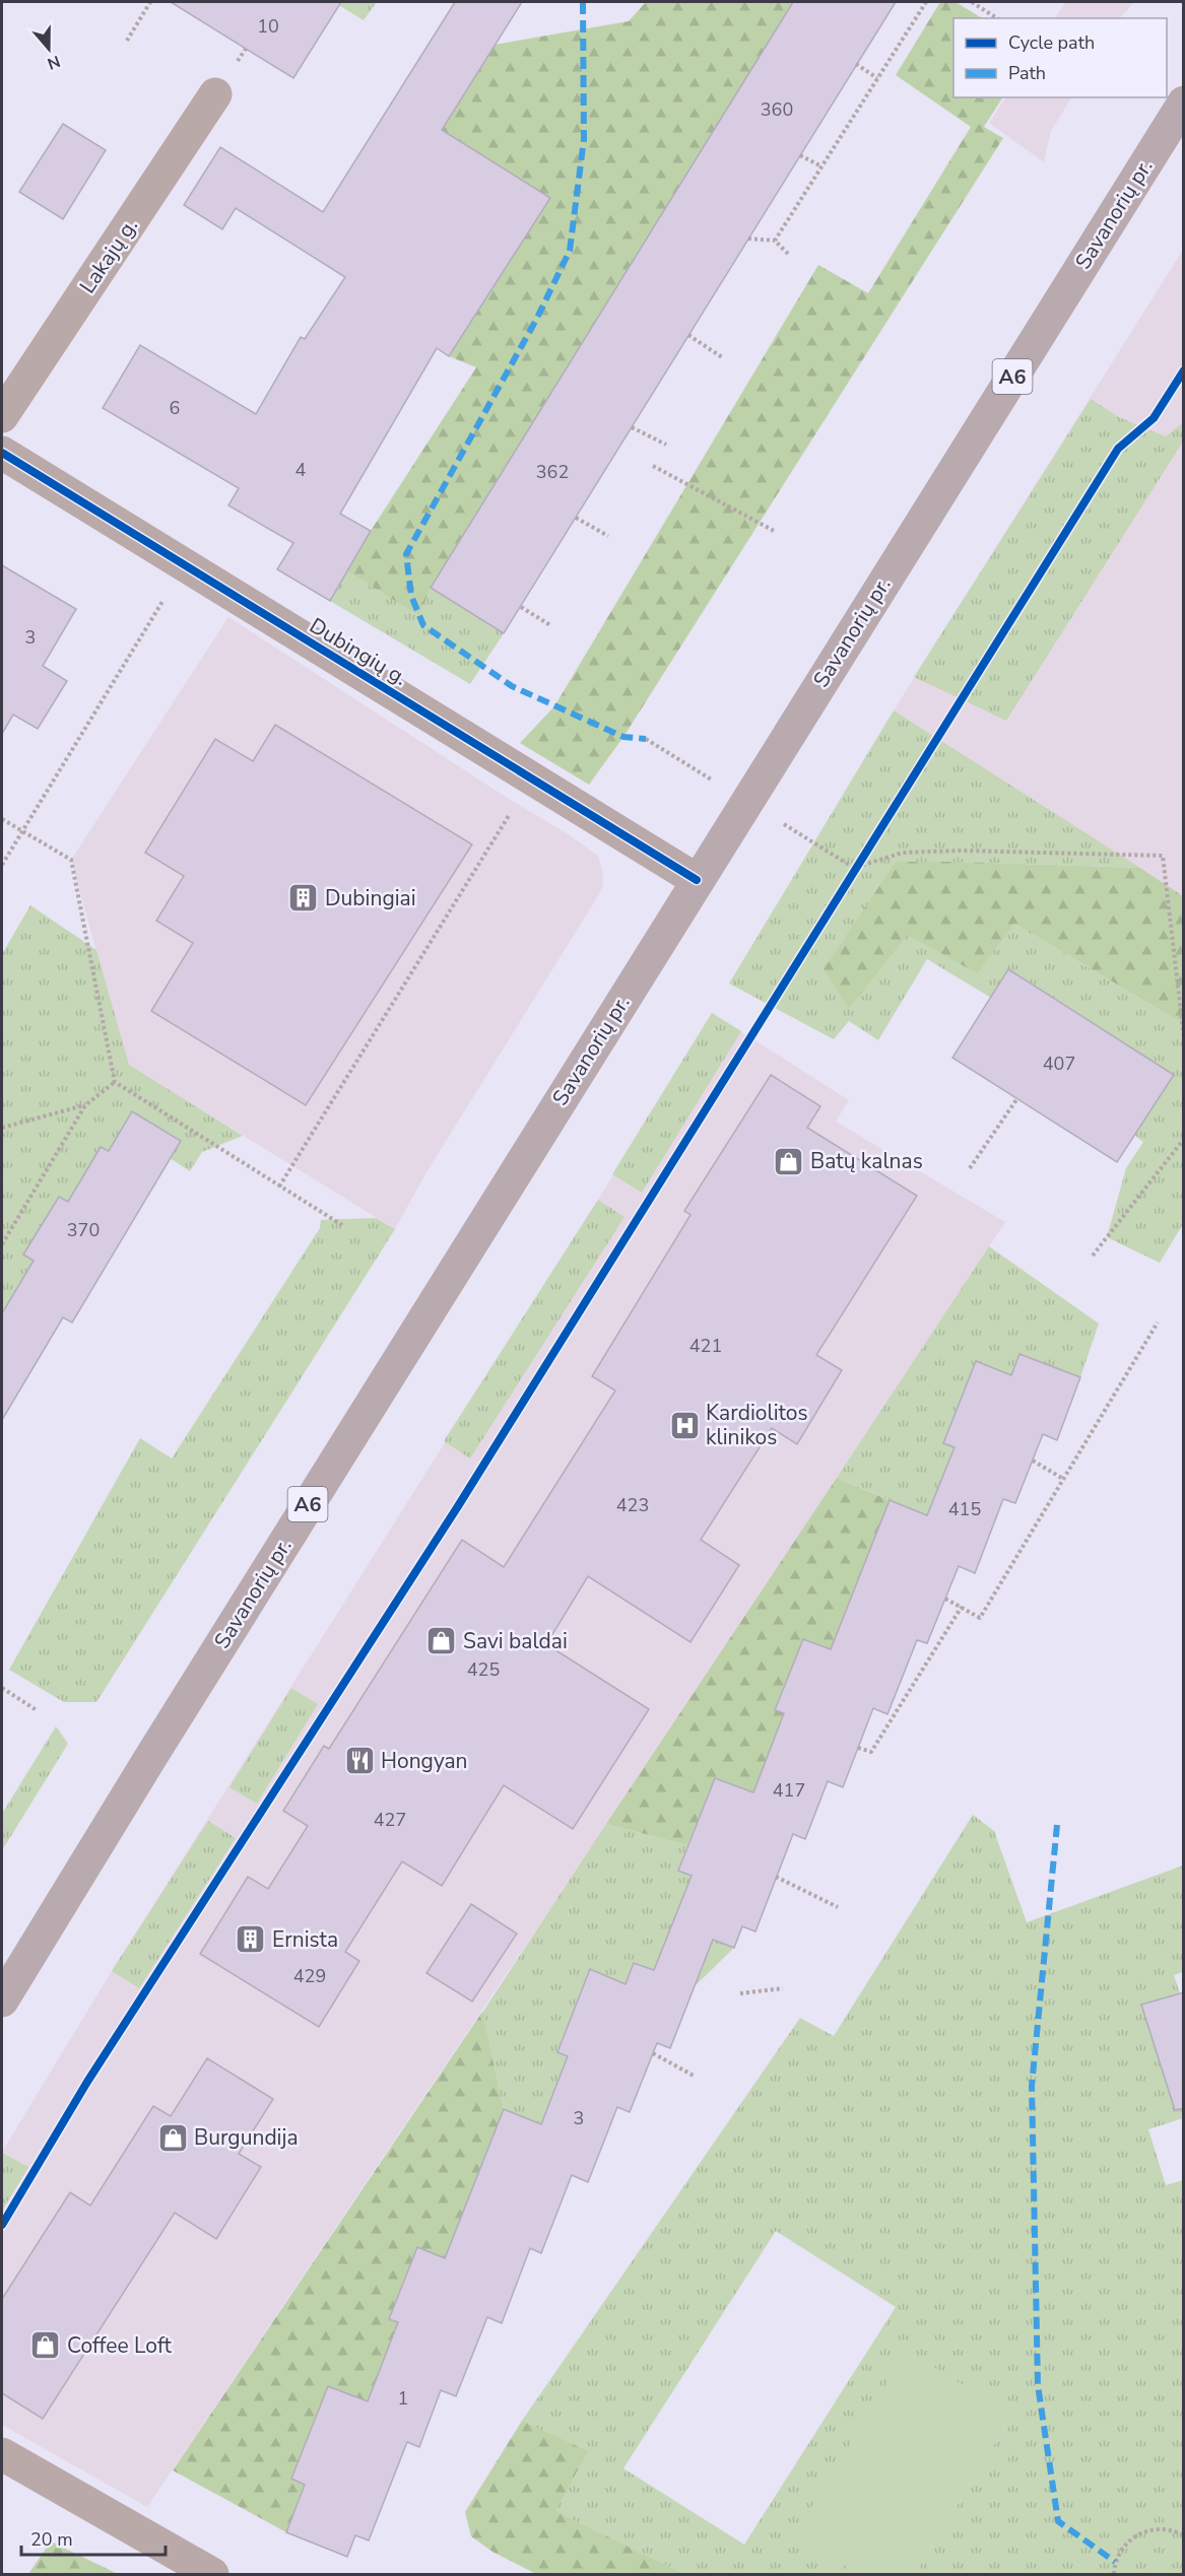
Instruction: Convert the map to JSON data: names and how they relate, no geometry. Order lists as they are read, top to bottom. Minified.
{"streets":{"main road":["Savanorių pr.","A6"],"street":["Lakajų g.","Dubingių g."]},"crossings":[["Savanorių pr.","Dubingių g."]],"places":{"building":["Dubingiai","Ernista"],"shop":["Batų kalnas","Savi baldai","Burgundija","Coffee Loft"],"hospital":["Kardiolitos klinikos"],"restaurant":["Hongyan"]},"house_numbers":["10","360","6","4","362","3","407","370","421","423","415","425","417","427","429","3","1"],"legend":["Cycle path","Path"],"scale_bar":"20 m","north":"bottom"}
